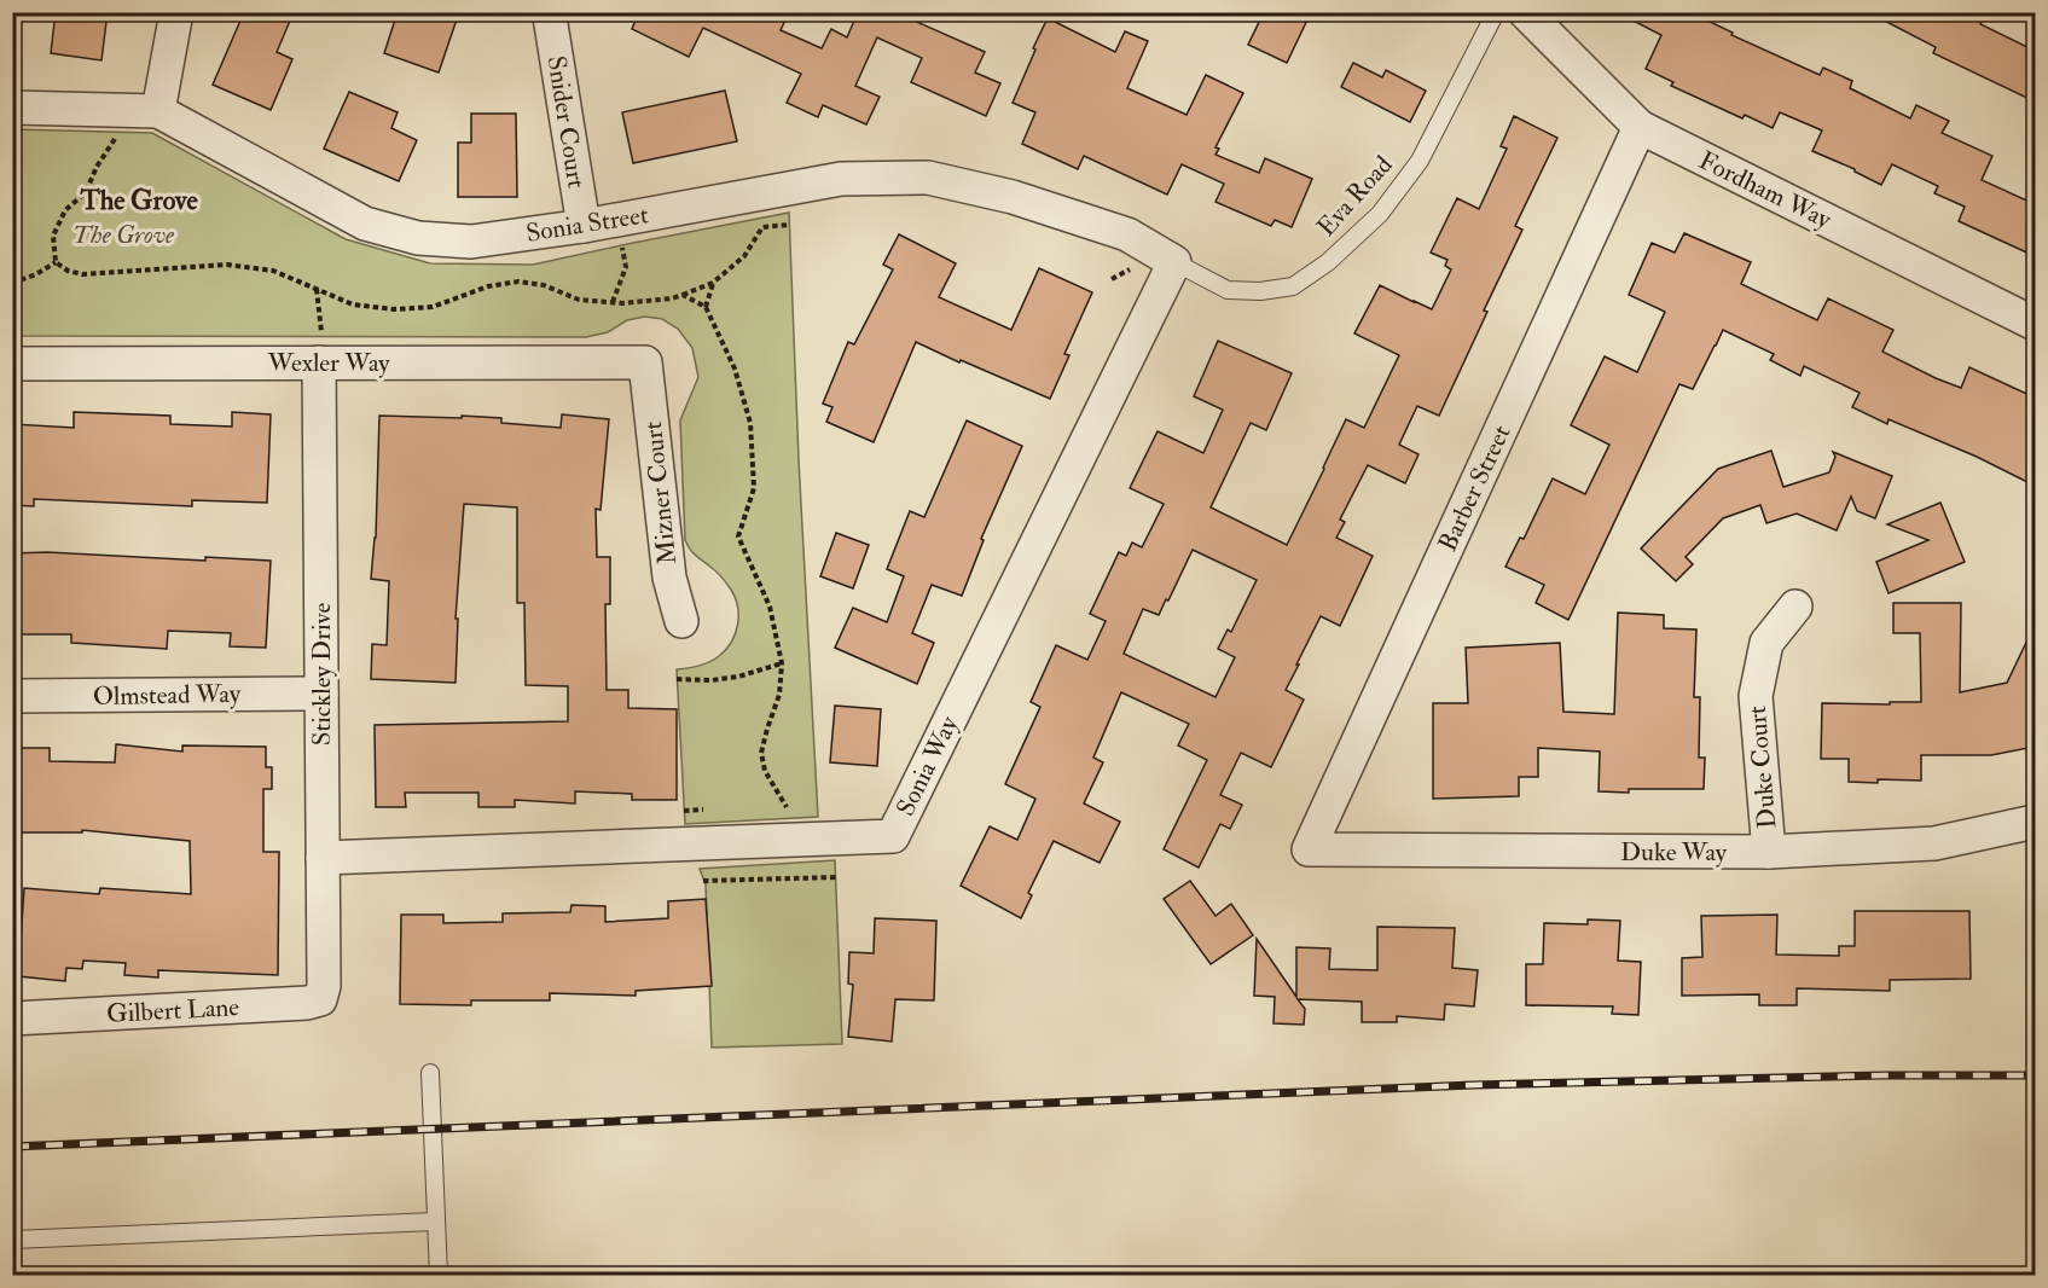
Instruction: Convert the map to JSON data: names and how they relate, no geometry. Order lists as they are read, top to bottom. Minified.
{"streets":{"street":["Snider Court","Fordham Way","Sonia Street","Wexler Way","Barber Street","Mizner Court","Stickley Drive","Olmstead Way","Sonia Way","Duke Court","Duke Way","Gilbert Lane"],"lane":["Eva Road"]},"crossings":[["Snider Court","Sonia Street"],["Fordham Way","Barber Street"],["Eva Road","Sonia Street"],["Eva Road","Sonia Way"],["Sonia Street","Sonia Way"],["Wexler Way","Mizner Court"],["Wexler Way","Stickley Drive"],["Barber Street","Duke Way"],["Stickley Drive","Olmstead Way"],["Stickley Drive","Sonia Way"],["Stickley Drive","Gilbert Lane"],["Duke Court","Duke Way"]],"districts":["The Grove"],"parks":["The Grove"]}
